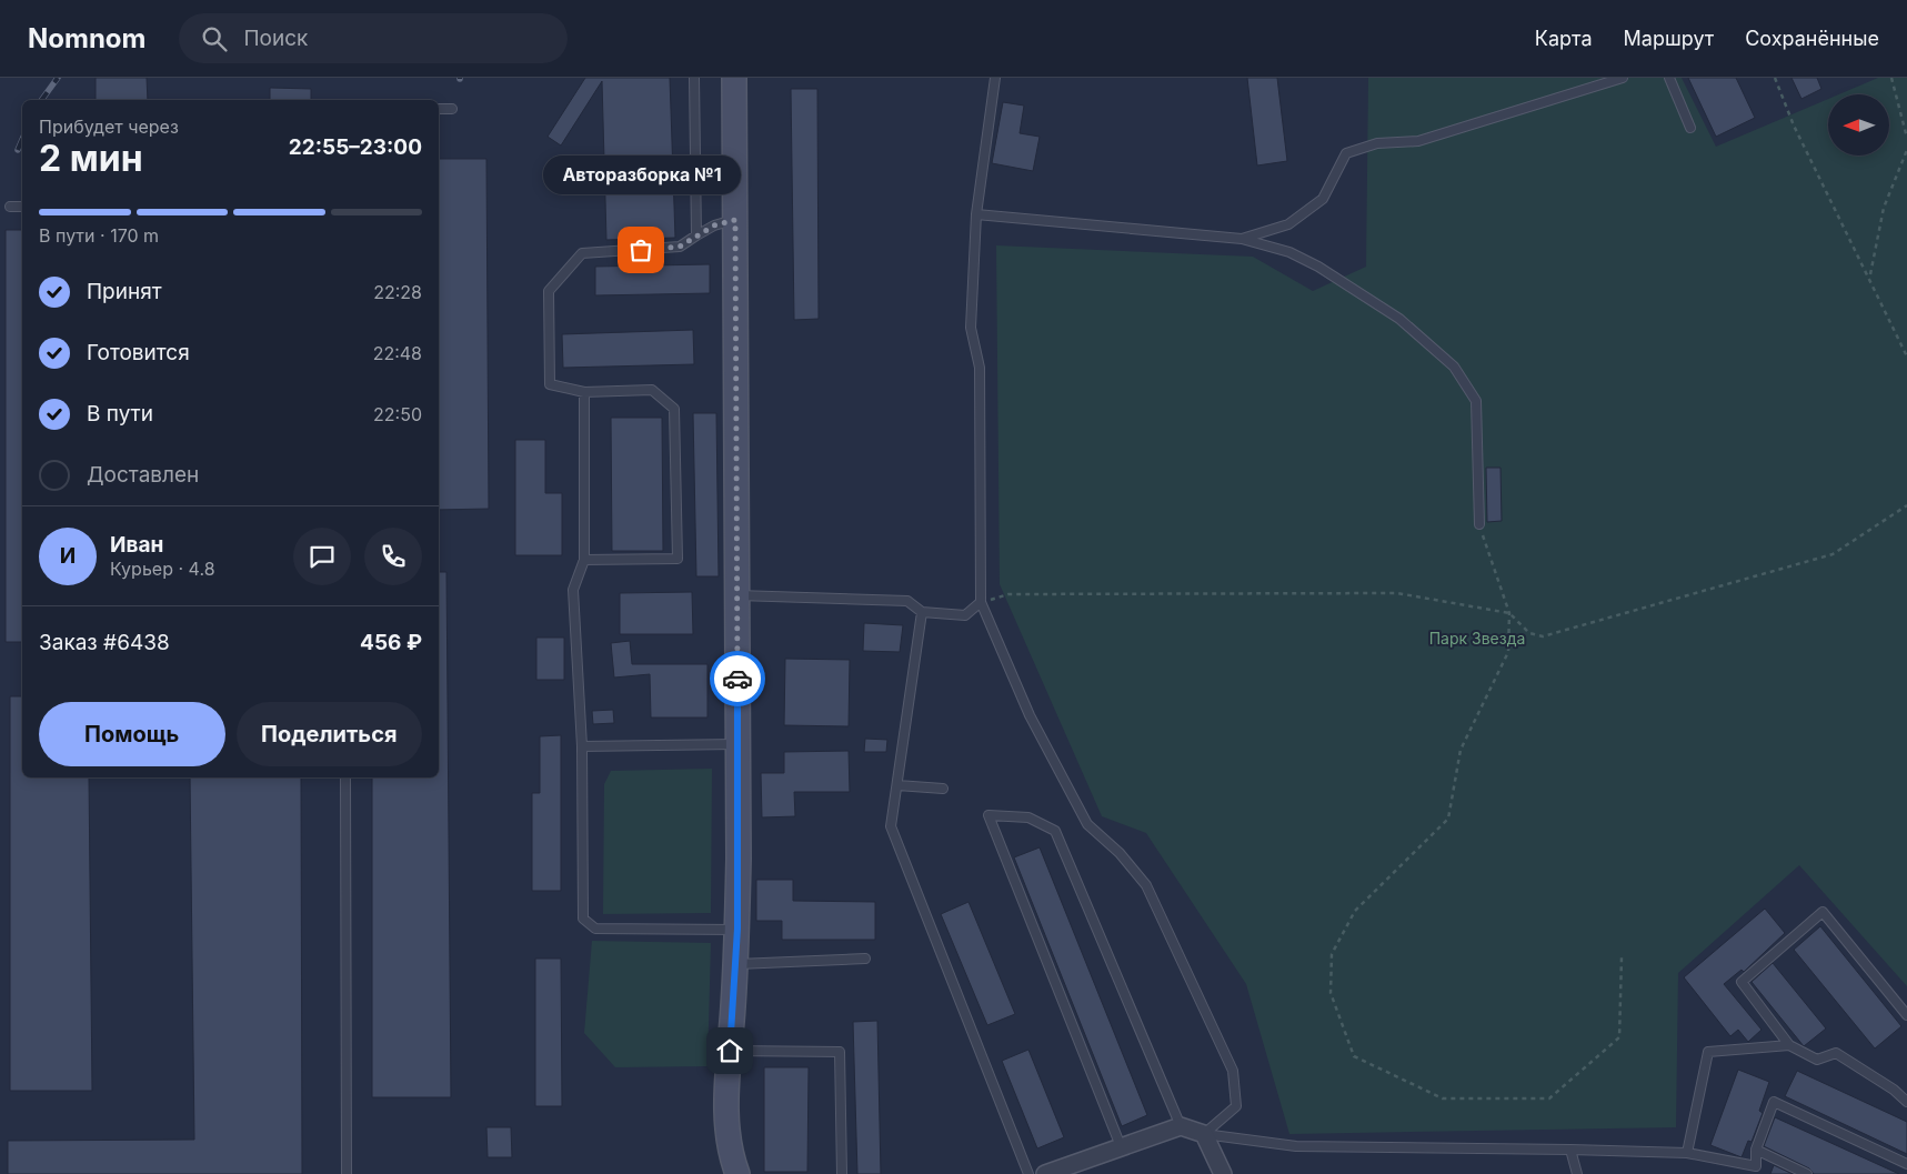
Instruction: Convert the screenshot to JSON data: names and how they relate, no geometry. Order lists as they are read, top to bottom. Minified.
{"parks":["Парк Звезда"],"places":["Авторазборка №1"],"north":"left","page":{"header":"Nomnom","search":"Поиск","nav":["Карта","Маршрут","Сохранённые"],"heading":["2 мин","Прибудет через","22:55–23:00"],"panel":["Иван","Курьер · 4.8","Заказ #6438","456 ₽"],"bubble":"Авторазборка №1","bar":"В пути · 170 m","list":[["Принят","22:28"],["Готовится","22:48"],["В пути","22:50"],"Доставлен"],"round":"И","buttons":["Помощь","Поделиться"]}}
